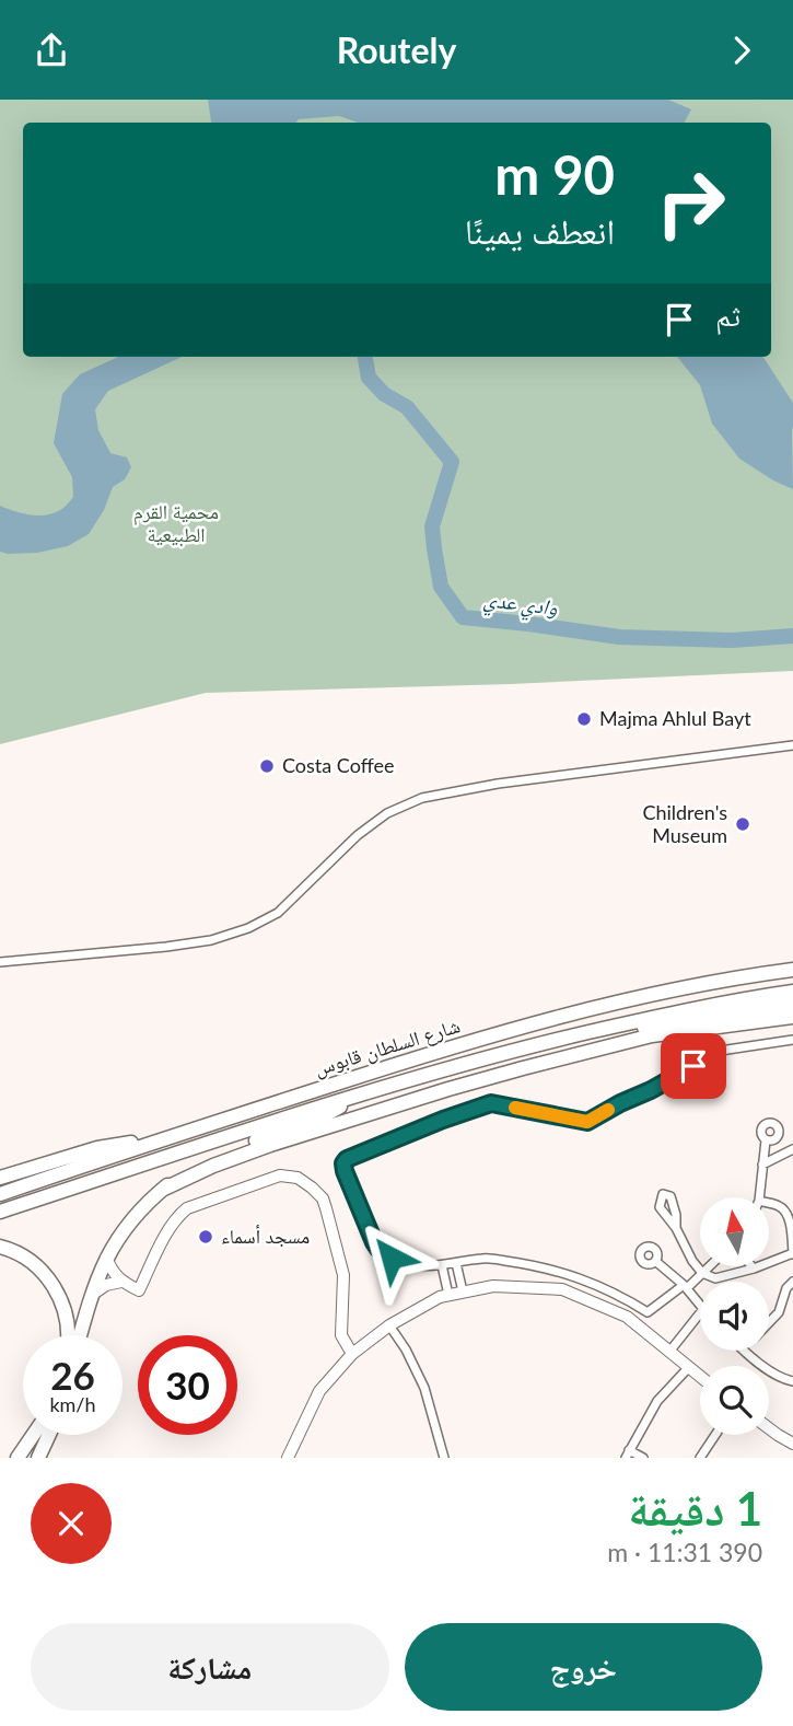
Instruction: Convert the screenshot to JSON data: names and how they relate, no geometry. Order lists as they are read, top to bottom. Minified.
{"streets":{"highway":["شارع السلطان قابوس"]},"water":["وادي عدي"],"parks":["محمية القرم الطبيعية"],"places":["Majma Ahlul Bayt","Costa Coffee","Children's Museum","مسجد أسماء"],"north":"top","page":{"header":"Routely","turn":["90 m","انعطف يمينًا"],"then":"ثم","speed":"26 km/h","limit":"30","heading":["1 دقيقة","390 m · 11:31"],"buttons":["خروج","مشاركة"]}}
